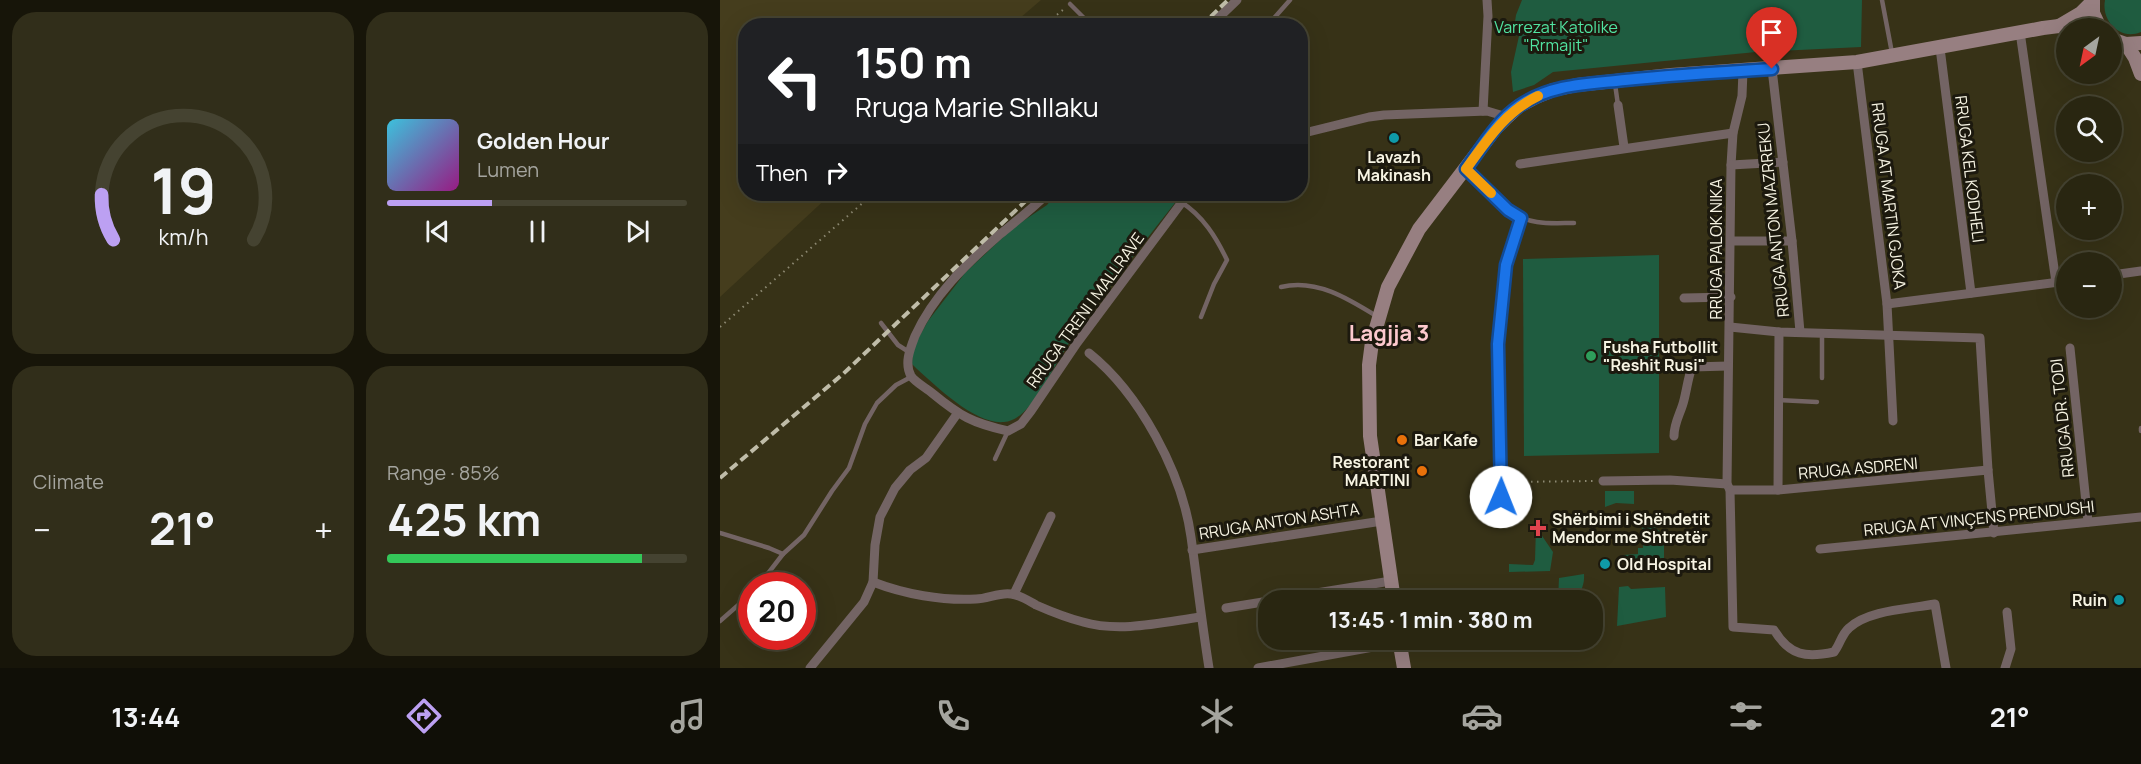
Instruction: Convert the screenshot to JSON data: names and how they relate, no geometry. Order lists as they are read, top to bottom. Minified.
{"streets":{"street":["RRUGA KEL KODHELI","RRUGA AT MARTIN GJOKA","RRUGA ANTON MAZRREKU","RRUGA PALOK NIKA","RRUGA TRENI I MALLRAVE","RRUGA DR. TODI","RRUGA ASDRENI","RRUGA AT VINÇENS PRENDUSHI","RRUGA ANTON ASHTA"]},"crossings":[["RRUGA ANTON MAZRREKU","RRUGA ASDRENI"],["RRUGA PALOK NIKA","RRUGA ASDRENI"],["RRUGA TRENI I MALLRAVE","RRUGA ANTON ASHTA"],["RRUGA DR. TODI","RRUGA AT VINÇENS PRENDUSHI"]],"districts":["Lagjja 3"],"parks":["Varrezat Katolike \"Rrmajit\""],"places":{"other":["Lavazh Makinash","Fusha Futbollit \"Reshit Rusi\"","Bar Kafe","Restorant MARTINI","Old Hospital","Ruin"],"health":["Shërbimi i Shëndetit Mendor me Shtretër"]},"north":"bottom left","page":{"map_buttons":["+","−"],"turn":["150 m","Rruga Marie Shllaku"],"song":["Golden Hour","Lumen"],"then":"Then","tile":["Climate",["Range · 85%","425 km"]],"heat":["−","21°","+"],"limit":"20","trip":"13:45 · 1 min · 380 m","tabs":["13:44","21°"],"gauge":["19","km/h"]}}
